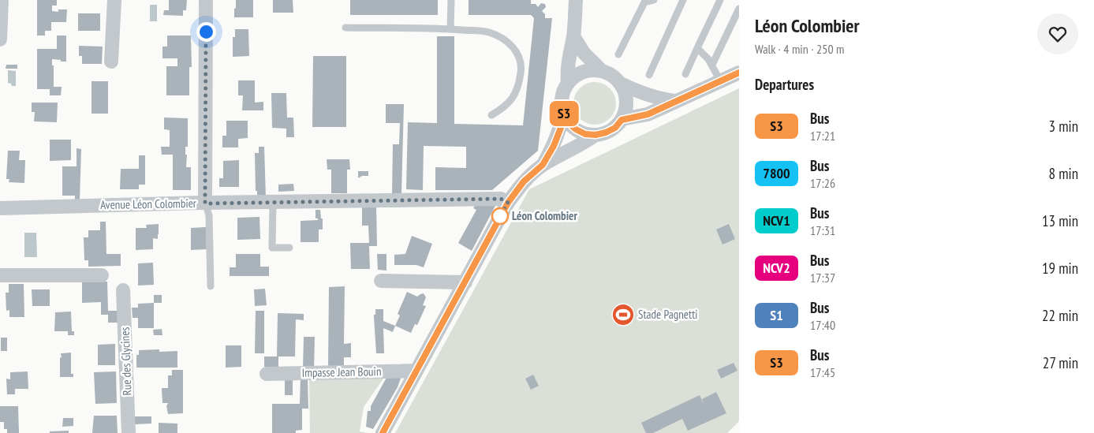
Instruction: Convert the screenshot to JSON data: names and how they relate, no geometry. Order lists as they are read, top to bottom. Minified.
{"streets":{"street":["Avenue Léon Colombier","Rue des Glycines","Impasse Jean Bouin"]},"places":{"other":["Léon Colombier"],"sports":["Stade Pagnetti"]},"lines":["bus line S3"],"page":{"on_map":"S3","heading":[["Léon Colombier","Walk · 4 min · 250 m"],"Departures"],"list":[{"mark":"S3","name":"Bus","note":"17:21","value":"3 min"},{"mark":"7800","name":"Bus","note":"17:26","value":"8 min"},{"mark":"NCV1","name":"Bus","note":"17:31","value":"13 min"},{"mark":"NCV2","name":"Bus","note":"17:37","value":"19 min"},{"mark":"S1","name":"Bus","note":"17:40","value":"22 min"},{"mark":"S3","name":"Bus","note":"17:45","value":"27 min"}]}}
